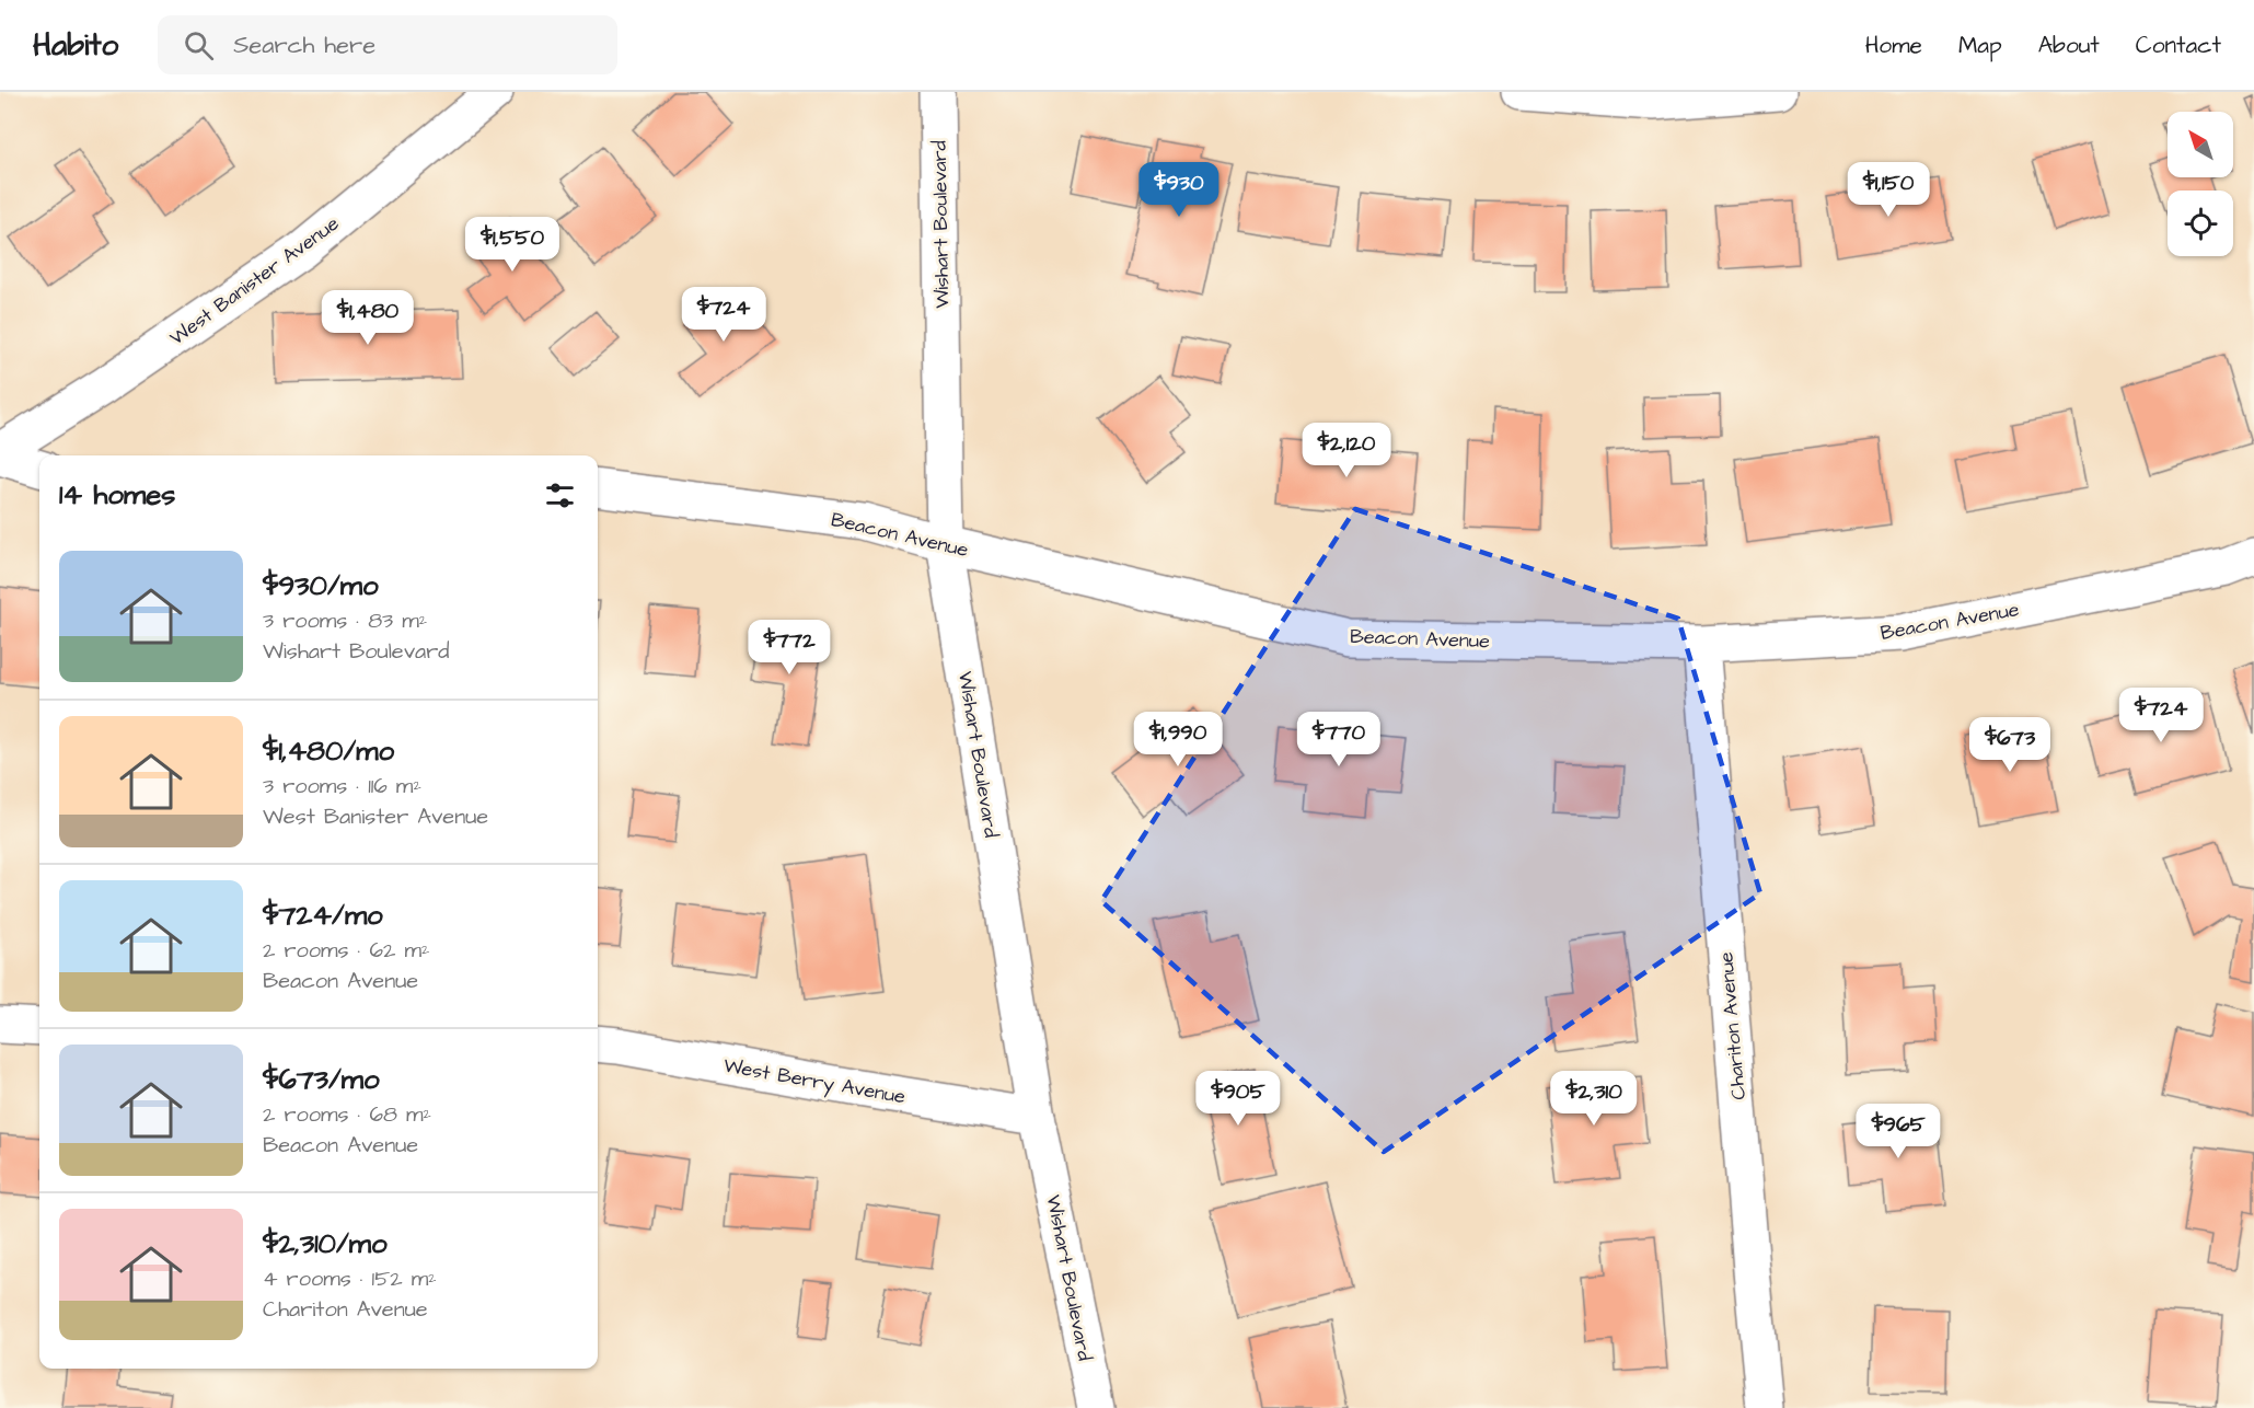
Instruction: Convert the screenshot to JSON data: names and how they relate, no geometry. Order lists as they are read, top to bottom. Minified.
{"streets":{"street":["Wishart Boulevard","West Banister Avenue","Beacon Avenue","Chariton Avenue","West Berry Avenue"]},"crossings":[["Wishart Boulevard","Beacon Avenue"],["Wishart Boulevard","West Berry Avenue"],["Beacon Avenue","Chariton Avenue"]],"north":"top left","page":{"header":"Habito","search":"Search here","nav":["Home","Map","About","Contact"],"price":["$930","$1,150","$1,550","$724","$1,480","$2,120","$772","$724","$1,990","$770","$673","$905","$2,310","$965"],"heading":"14 homes","list":[{"name":"$930/mo","note":"3 rooms · 83 m² · Wishart Boulevard"},{"name":"$1,480/mo","note":"3 rooms · 116 m² · West Banister Avenue"},{"name":"$724/mo","note":"2 rooms · 62 m² · Beacon Avenue"},{"name":"$673/mo","note":"2 rooms · 68 m² · Beacon Avenue"},{"name":"$2,310/mo","note":"4 rooms · 152 m² · Chariton Avenue"}]}}
